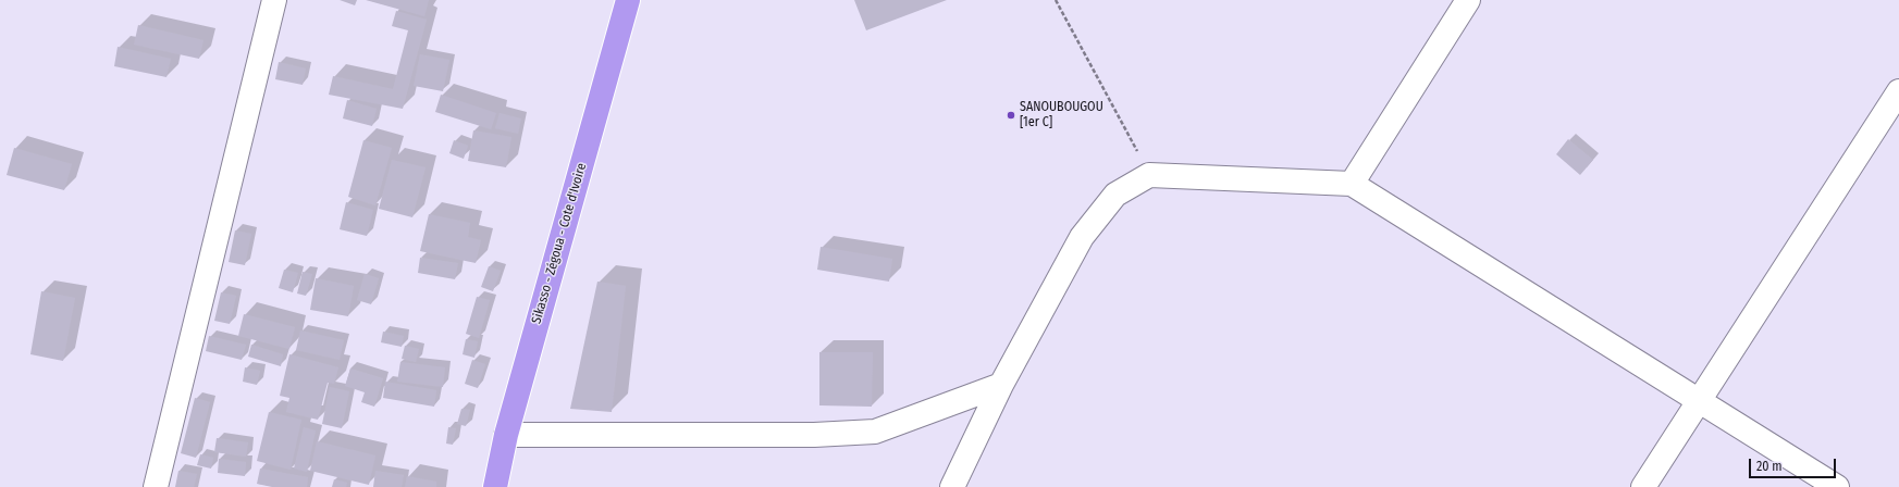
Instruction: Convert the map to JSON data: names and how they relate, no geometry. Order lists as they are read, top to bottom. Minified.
{"streets":{"highway":["Sikasso - Zégoua - Cote d'Ivoire"]},"places":["SANOUBOUGOU [1er C]"],"scale_bar":"20 m"}
